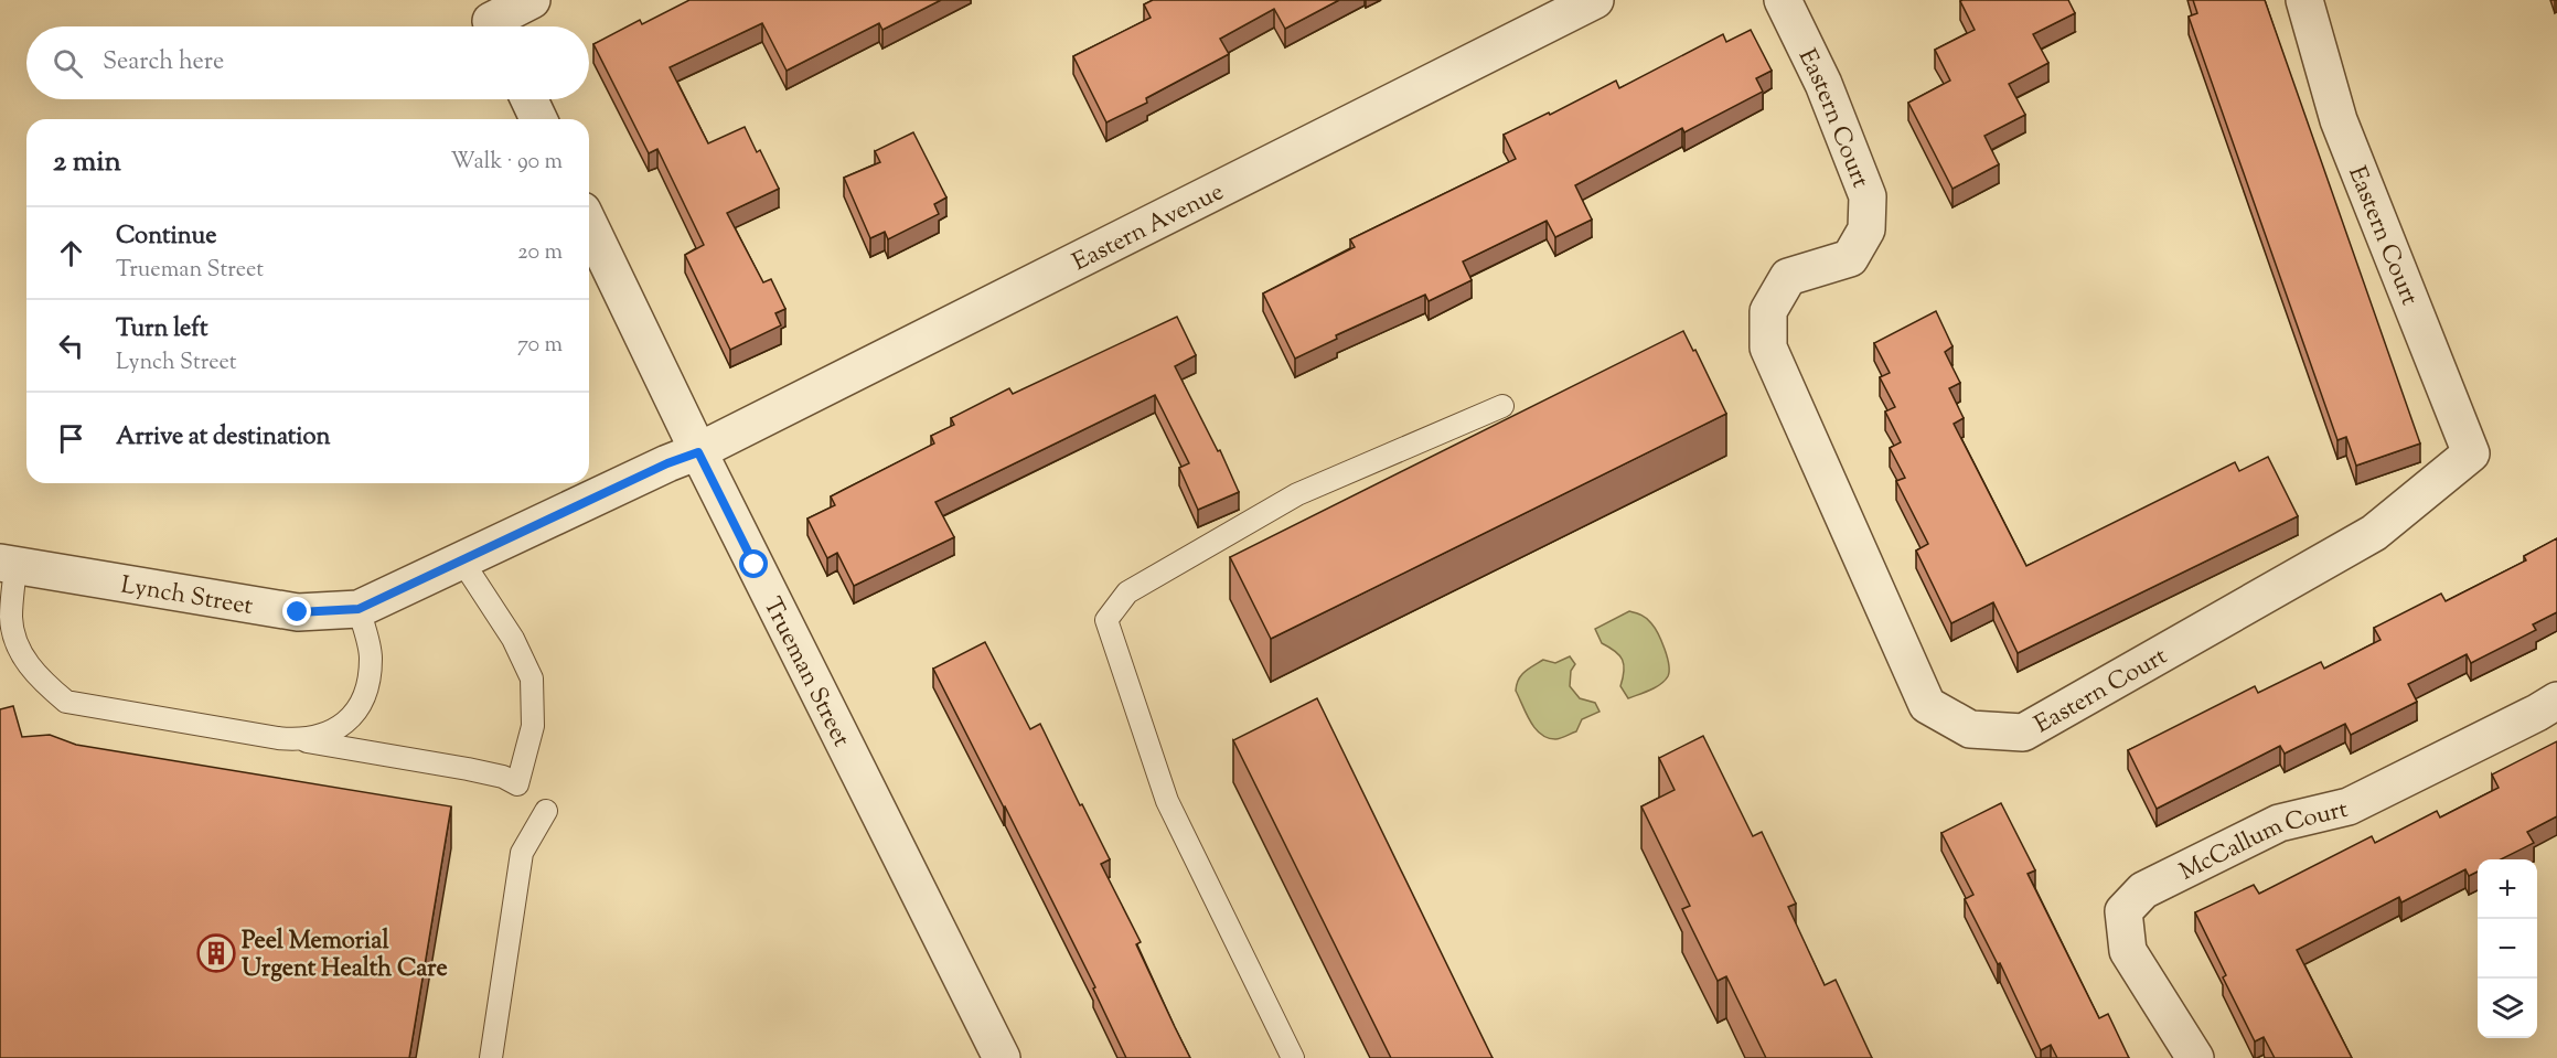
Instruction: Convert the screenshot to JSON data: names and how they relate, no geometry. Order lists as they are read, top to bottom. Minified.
{"streets":{"street":["Eastern Court","Eastern Avenue","Lynch Street","Trueman Street","McCallum Court"]},"crossings":[["Eastern Avenue","Lynch Street"],["Eastern Avenue","Trueman Street"],["Lynch Street","Trueman Street"]],"places":{"building":["Peel Memorial Urgent Health Care"]},"page":{"search":"Search here","heading":["2 min","Walk · 90 m"],"list":[["Continue","Trueman Street","20 m"],["Turn left","Lynch Street","70 m"],"Arrive at destination"],"map_buttons":["+","−"]}}
